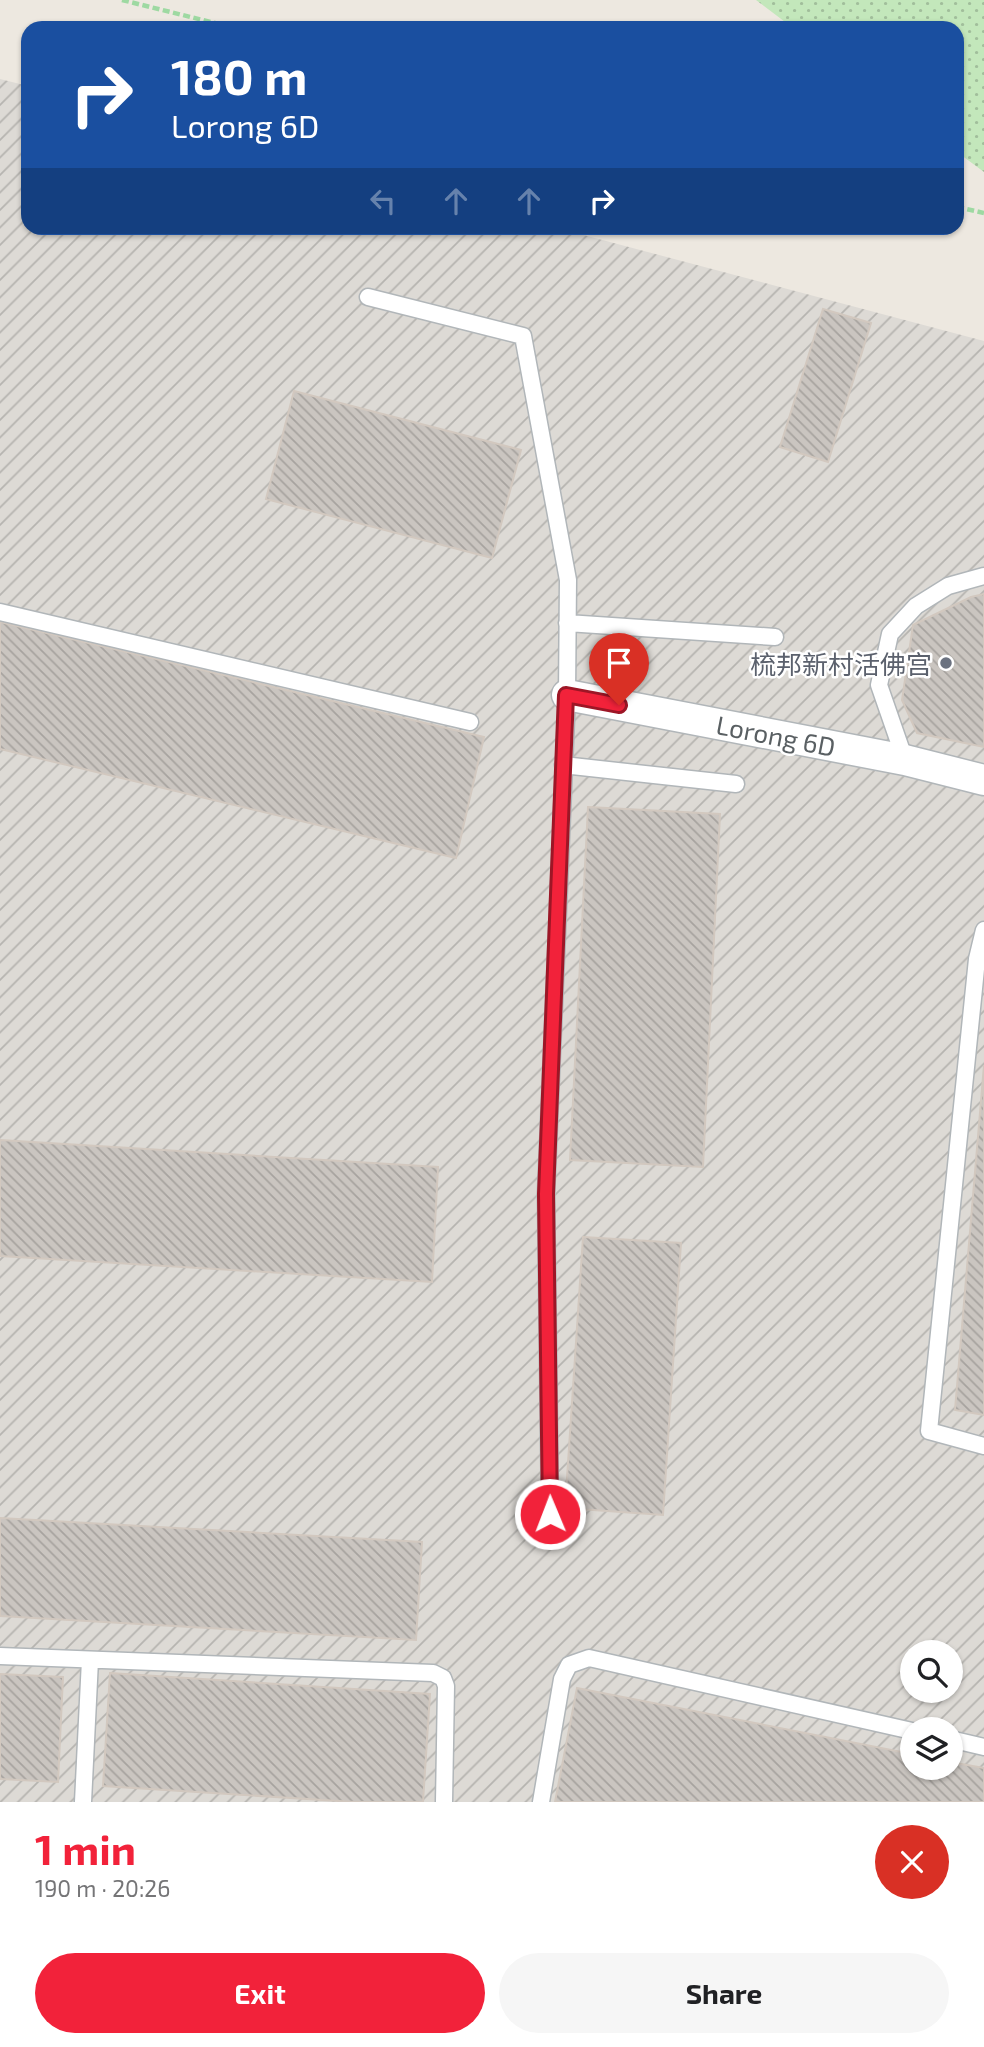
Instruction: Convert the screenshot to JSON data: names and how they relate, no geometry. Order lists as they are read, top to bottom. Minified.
{"streets":{"street":["Lorong 6D"]},"places":["梳邦新村活佛宫"],"page":{"turn":["180 m","Lorong 6D"],"heading":["1 min","190 m · 20:26"],"buttons":["Exit","Share"]}}
